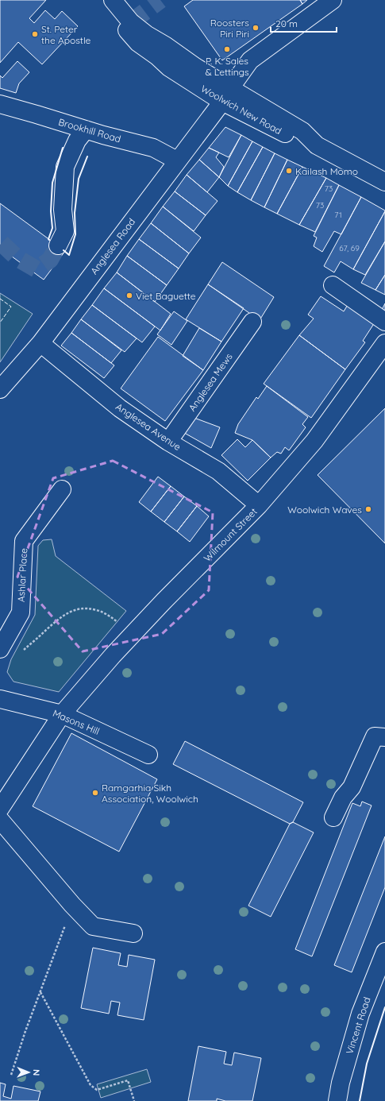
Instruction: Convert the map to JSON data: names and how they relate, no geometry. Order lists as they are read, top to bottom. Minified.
{"streets":{"street":["Woolwich New Road","Brookhill Road","Anglesea Road","Anglesea Mews","Anglesea Avenue","Wilmount Street","Ashlar Place","Masons Hill","Vincent Road"]},"crossings":[["Woolwich New Road","Anglesea Road"],["Brookhill Road","Anglesea Road"],["Anglesea Road","Anglesea Avenue"],["Anglesea Mews","Anglesea Avenue"],["Anglesea Avenue","Wilmount Street"],["Wilmount Street","Masons Hill"]],"places":["Roosters Piri Piri","St. Peter the Apostle","P. K. Sales & Lettings","Kailash Momo","Viet Baguette","Woolwich Waves","Ramgarhia Sikh Association, Woolwich"],"house_numbers":["73","73","71","67, 69"],"scale_bar":"20 m","north":"right"}
